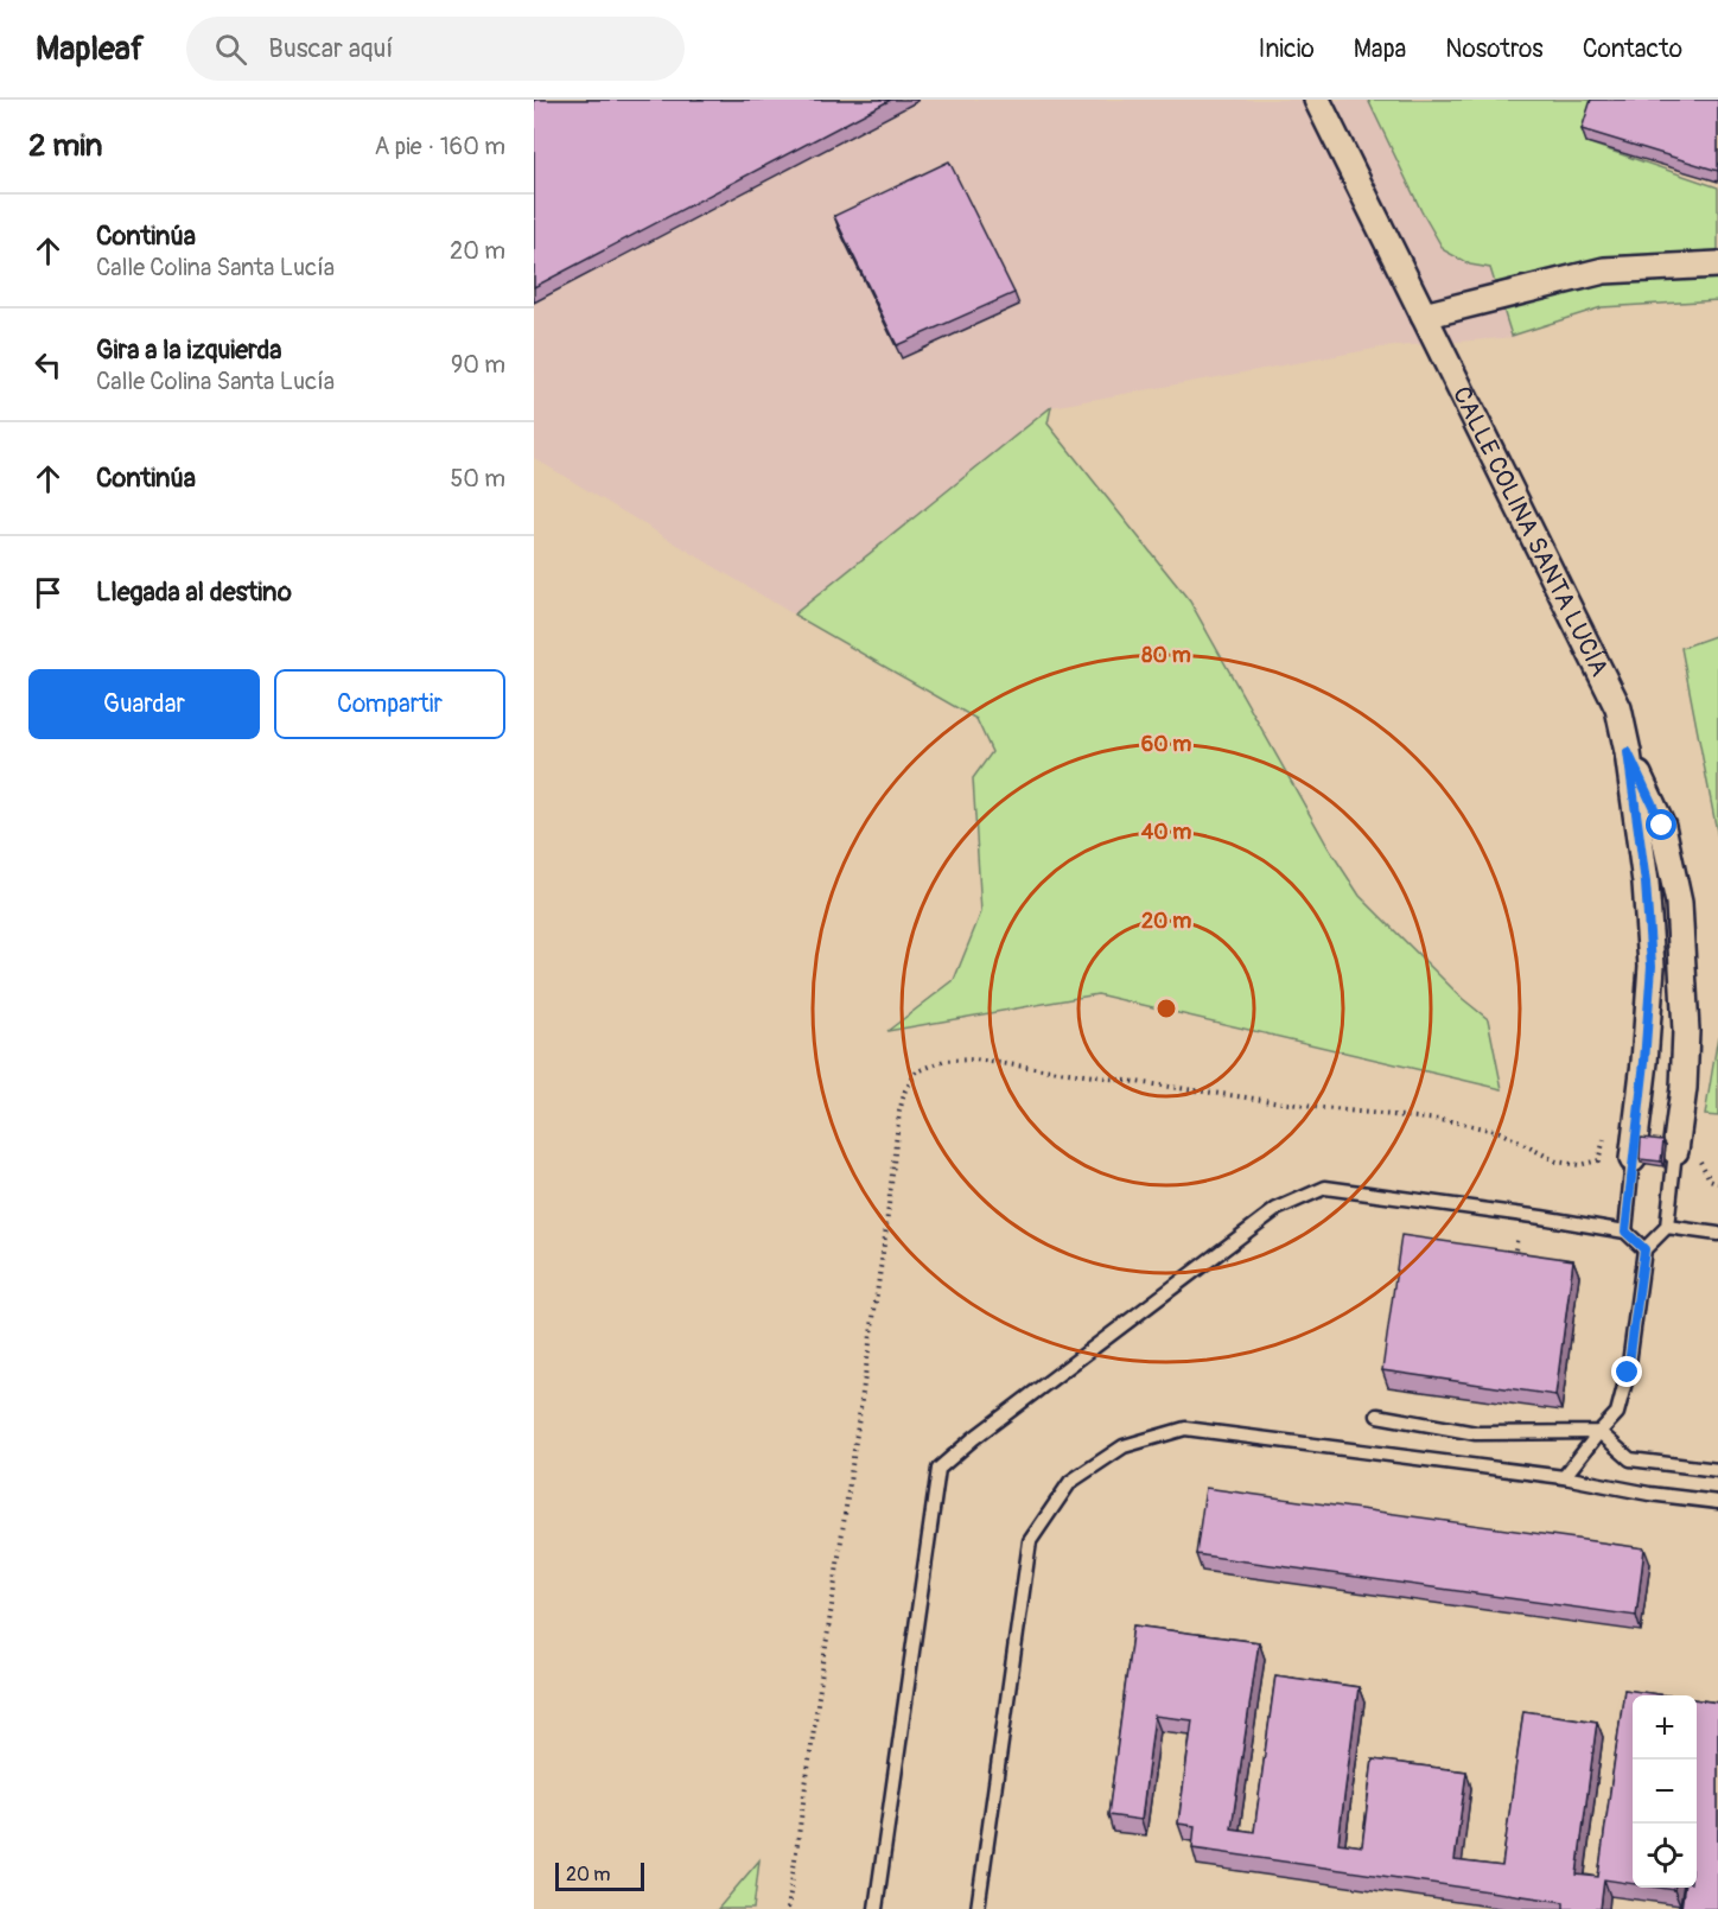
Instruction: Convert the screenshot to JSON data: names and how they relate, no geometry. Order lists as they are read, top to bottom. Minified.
{"streets":{"street":["CALLE COLINA SANTA LUCÍA"]},"scale_bar":"20 m","page":{"header":"Mapleaf","search":"Buscar aquí","nav":["Inicio","Mapa","Nosotros","Contacto"],"heading":["2 min","A pie · 160 m"],"list":[["Continúa","Calle Colina Santa Lucía","20 m"],["Gira a la izquierda","Calle Colina Santa Lucía","90 m"],["Continúa","50 m"],"Llegada al destino"],"buttons":["Guardar","Compartir"],"map_buttons":["+","−"],"scale":"20 m"},"rings":["80 m","60 m","40 m","20 m"]}
